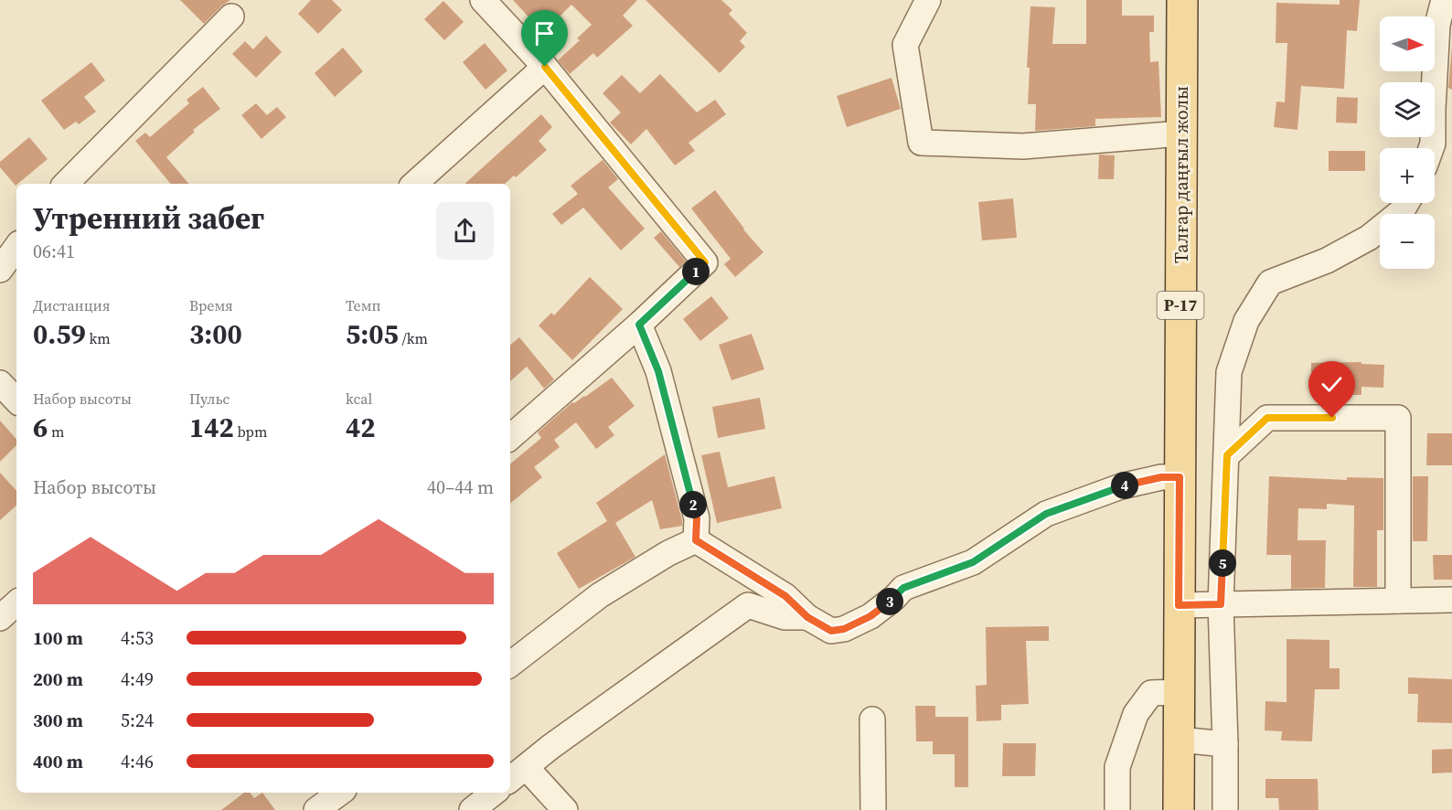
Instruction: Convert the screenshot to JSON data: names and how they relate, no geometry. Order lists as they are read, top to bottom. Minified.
{"streets":{"main road":["Талғар даңғыл жолы","P-17"]},"north":"right","page":{"map_buttons":["+","−"],"heading":["Утренний забег","06:41"],"pins":["1","4","2","5","3"],"stats":[["Дистанция","0.59 km"],["Время","3:00"],["Темп","5:05 /km"],["Набор высоты","6 m"],["Пульс","142 bpm"],["kcal","42"]],"chart":["Набор высоты","40–44 m"],"list":[{"name":"100 m","note":"4:53"},{"name":"200 m","note":"4:49"},{"name":"300 m","note":"5:24"},{"name":"400 m","note":"4:46"}]}}
